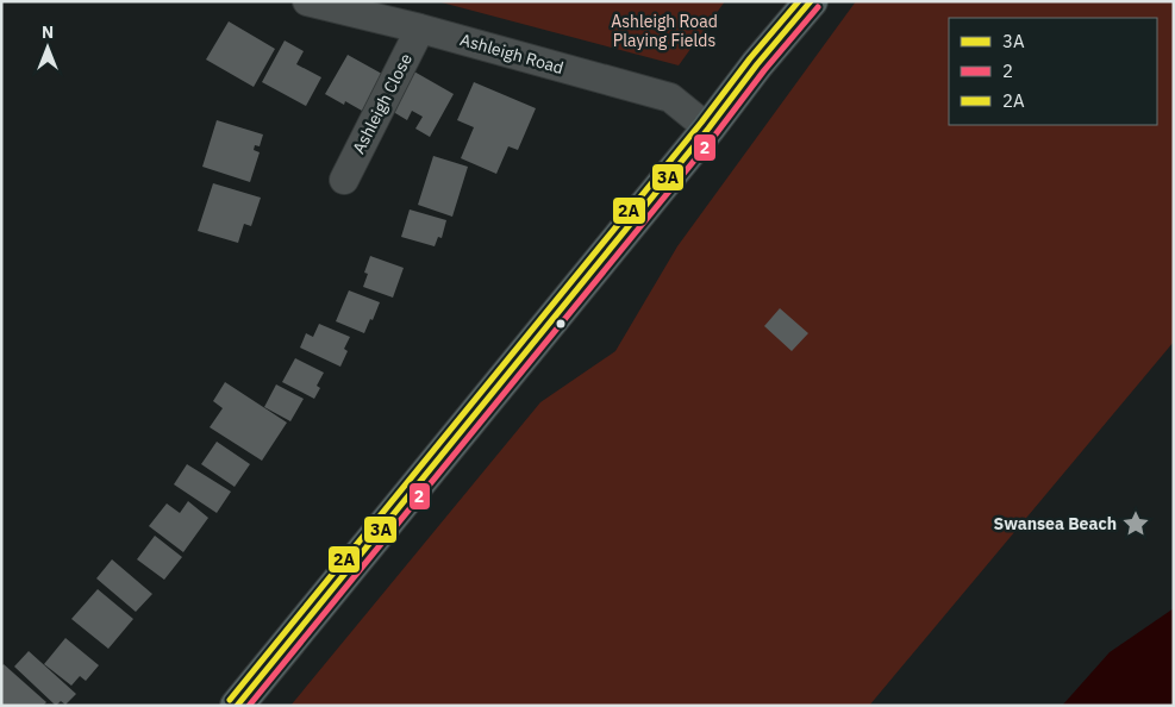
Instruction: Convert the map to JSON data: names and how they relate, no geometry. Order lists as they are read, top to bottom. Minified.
{"streets":{"street":["Ashleigh Road","Ashleigh Close"]},"crossings":[["Ashleigh Road","Ashleigh Close"]],"parks":["Ashleigh Road Playing Fields"],"places":{"place":["Swansea Beach"]},"lines":["transit line 3A","transit line 2A","transit line 2"],"legend":["3A","2","2A"],"north":"top"}
